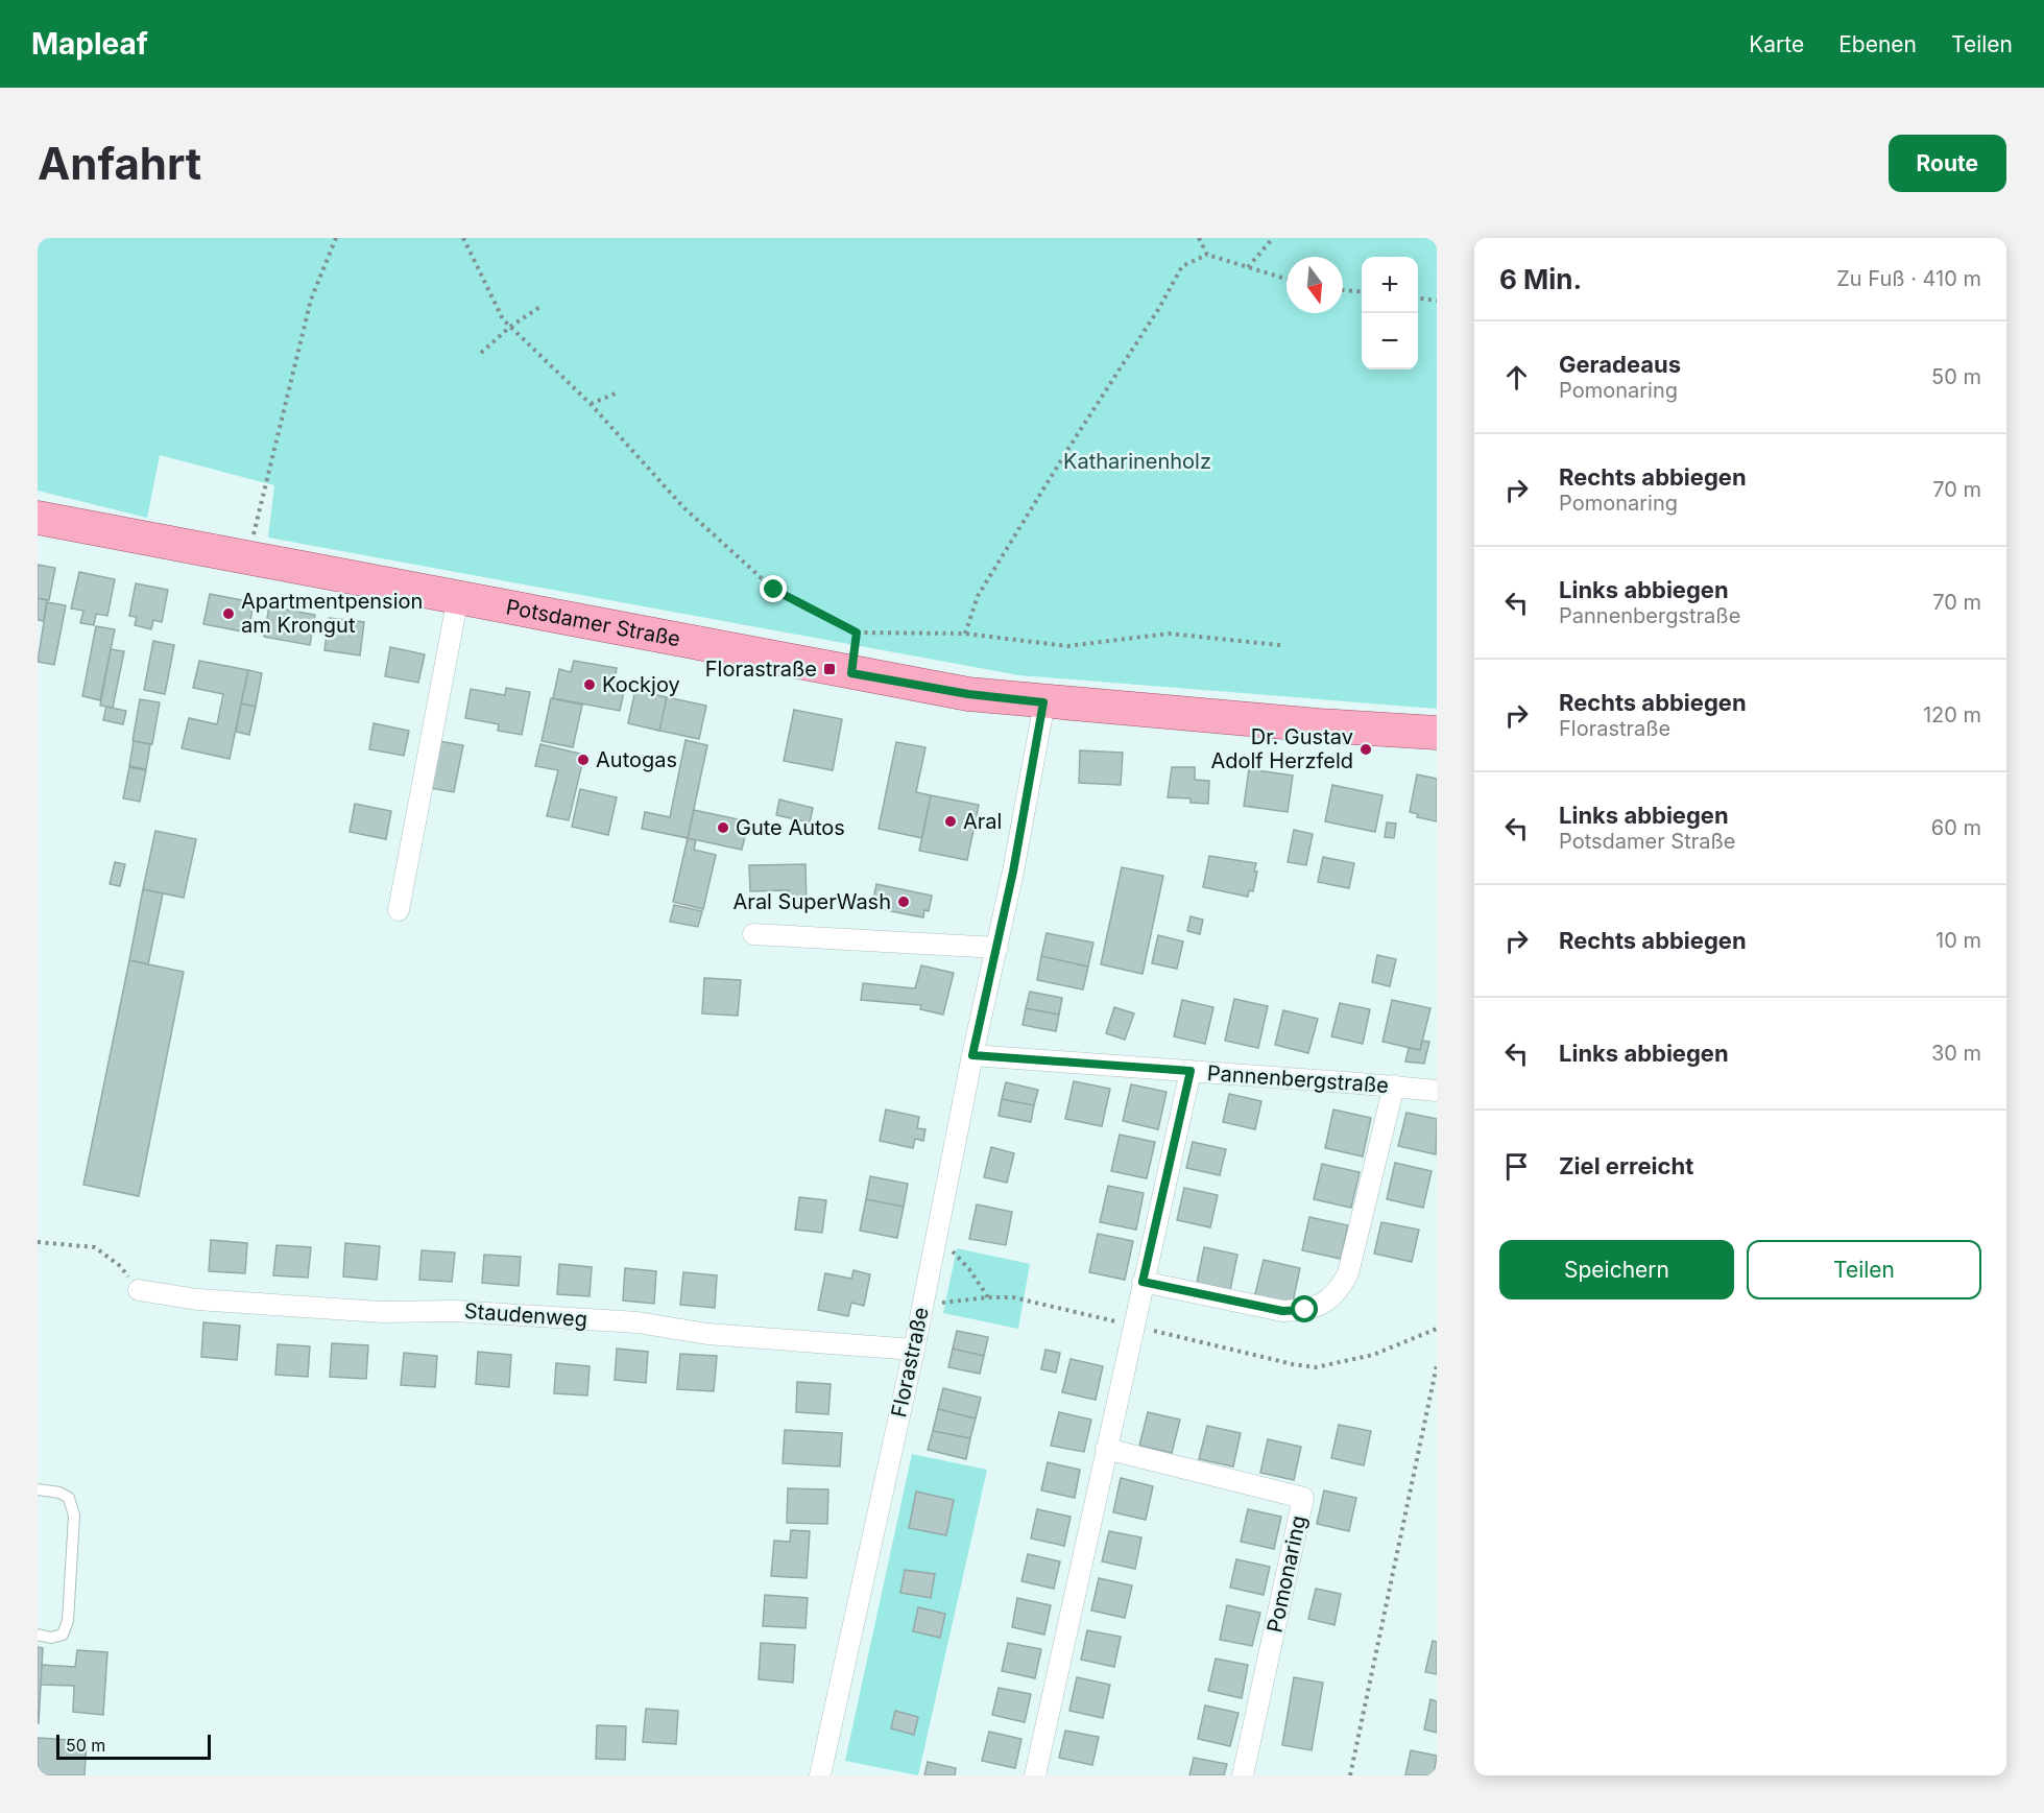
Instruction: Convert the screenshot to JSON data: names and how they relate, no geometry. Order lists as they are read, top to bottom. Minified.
{"streets":{"main road":["Potsdamer Straße"],"street":["Pannenbergstraße","Staudenweg","Florastraße","Pomonaring"]},"crossings":[["Potsdamer Straße","Florastraße"],["Pannenbergstraße","Florastraße"],["Staudenweg","Florastraße"]],"parks":["Katharinenholz"],"places":{"other":["Apartmentpension am Krongut","Kockjoy","Dr. Gustav Adolf Herzfeld","Autogas","Aral","Gute Autos","Aral SuperWash"],"transit":["Florastraße"]},"scale_bar":"50 m","north":"bottom","page":{"header":"Mapleaf","nav":["Karte","Ebenen","Teilen"],"buttons":["Route",["Speichern","Teilen"]],"title":"Anfahrt","heading":["6 Min.","Zu Fuß · 410 m"],"map_buttons":["+","−"],"list":[["Geradeaus","Pomonaring","50 m"],["Rechts abbiegen","Pomonaring","70 m"],["Links abbiegen","Pannenbergstraße","70 m"],["Rechts abbiegen","Florastraße","120 m"],["Links abbiegen","Potsdamer Straße","60 m"],["Rechts abbiegen","10 m"],["Links abbiegen","30 m"],"Ziel erreicht"],"scale":"50 m"}}
